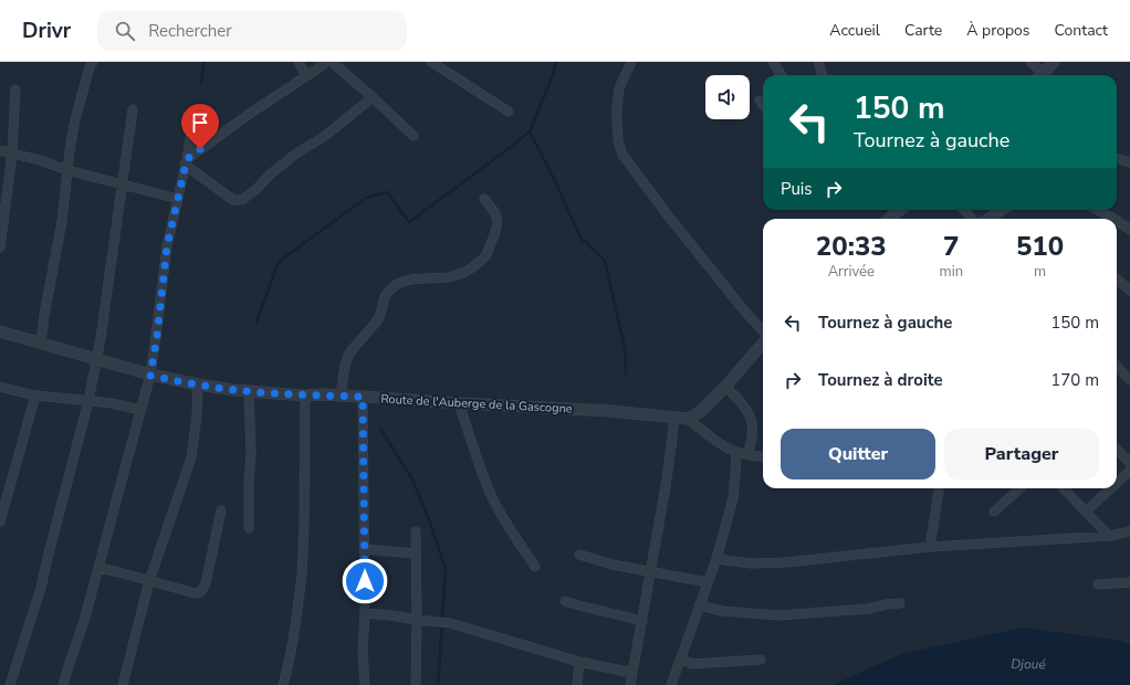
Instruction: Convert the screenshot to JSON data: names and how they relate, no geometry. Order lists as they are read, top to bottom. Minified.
{"streets":{"street":["Route de l'Auberge de la Gascogne"]},"water":["Djoué"],"page":{"header":"Drivr","search":"Rechercher","nav":["Accueil","Carte","À propos","Contact"],"turn":["150 m","Tournez à gauche"],"then":"Puis","eta":["20:33","Arrivée","7","min","510","m"],"list":[{"name":"Tournez à gauche","value":"150 m"},{"name":"Tournez à droite","value":"170 m"}],"buttons":["Quitter","Partager"]}}
